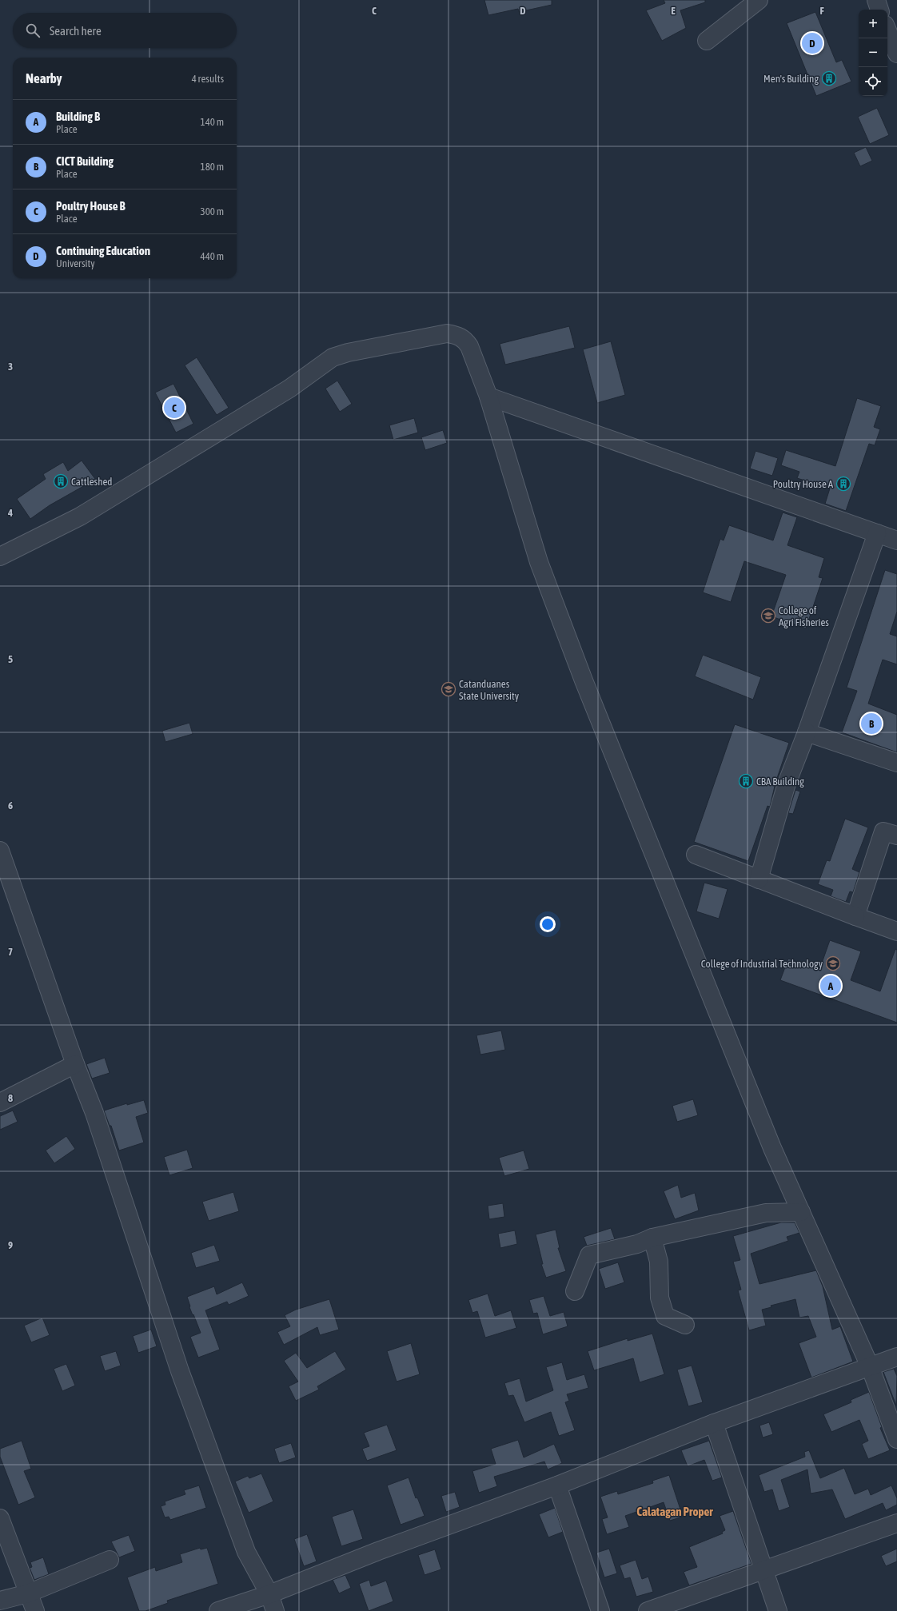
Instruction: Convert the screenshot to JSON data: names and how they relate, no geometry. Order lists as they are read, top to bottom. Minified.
{"districts":["Calatagan Proper"],"places":{"building":["Men's Building","Cattleshed","Poultry House A","CBA Building"],"school or university":["College of Agri Fisheries","Catanduanes State University","College of Industrial Technology"]},"page":{"map_buttons":["+","−"],"search":"Search here","pins":["D","C","B","A"],"heading":["Nearby","4 results"],"list":[{"mark":"A","name":"Building B","note":"Place","value":"140 m"},{"mark":"B","name":"CICT Building","note":"Place","value":"180 m"},{"mark":"C","name":"Poultry House B","note":"Place","value":"300 m"},{"mark":"D","name":"Continuing Education","note":"University","value":"440 m"}]},"grid":{"columns":["C","D","E","F"],"rows":["3","4","5","6","7","8","9"]}}
